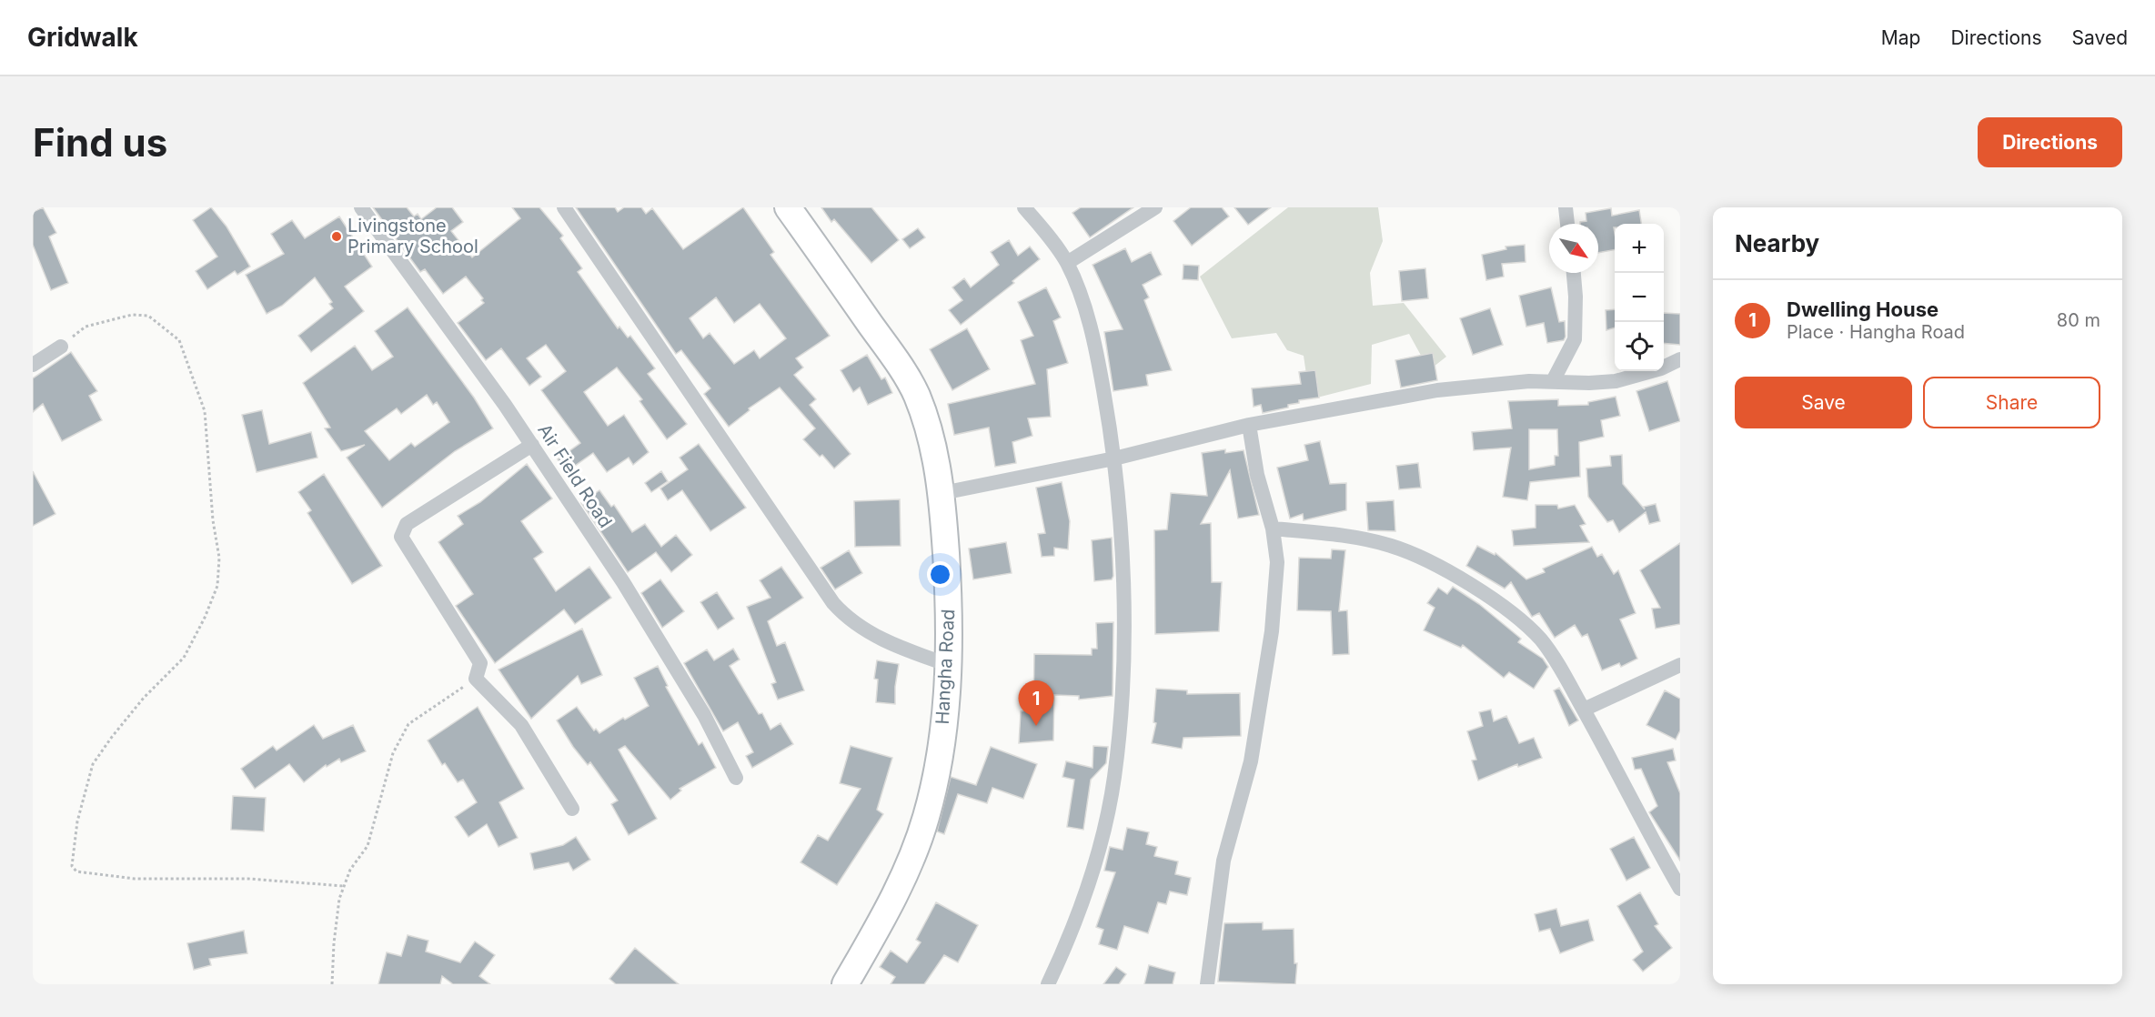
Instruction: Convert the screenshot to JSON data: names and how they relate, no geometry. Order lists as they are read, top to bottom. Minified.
{"streets":{"highway":["Hangha Road"],"street":["Air Field Road"]},"places":["Livingstone Primary School"],"north":"bottom right","page":{"header":"Gridwalk","nav":["Map","Directions","Saved"],"buttons":["Directions",["Save","Share"]],"title":"Find us","heading":"Nearby","map_buttons":["+","−"],"list":[{"mark":"1","name":"Dwelling House","note":"Place · Hangha Road","value":"80 m"}],"pins":"1"}}
